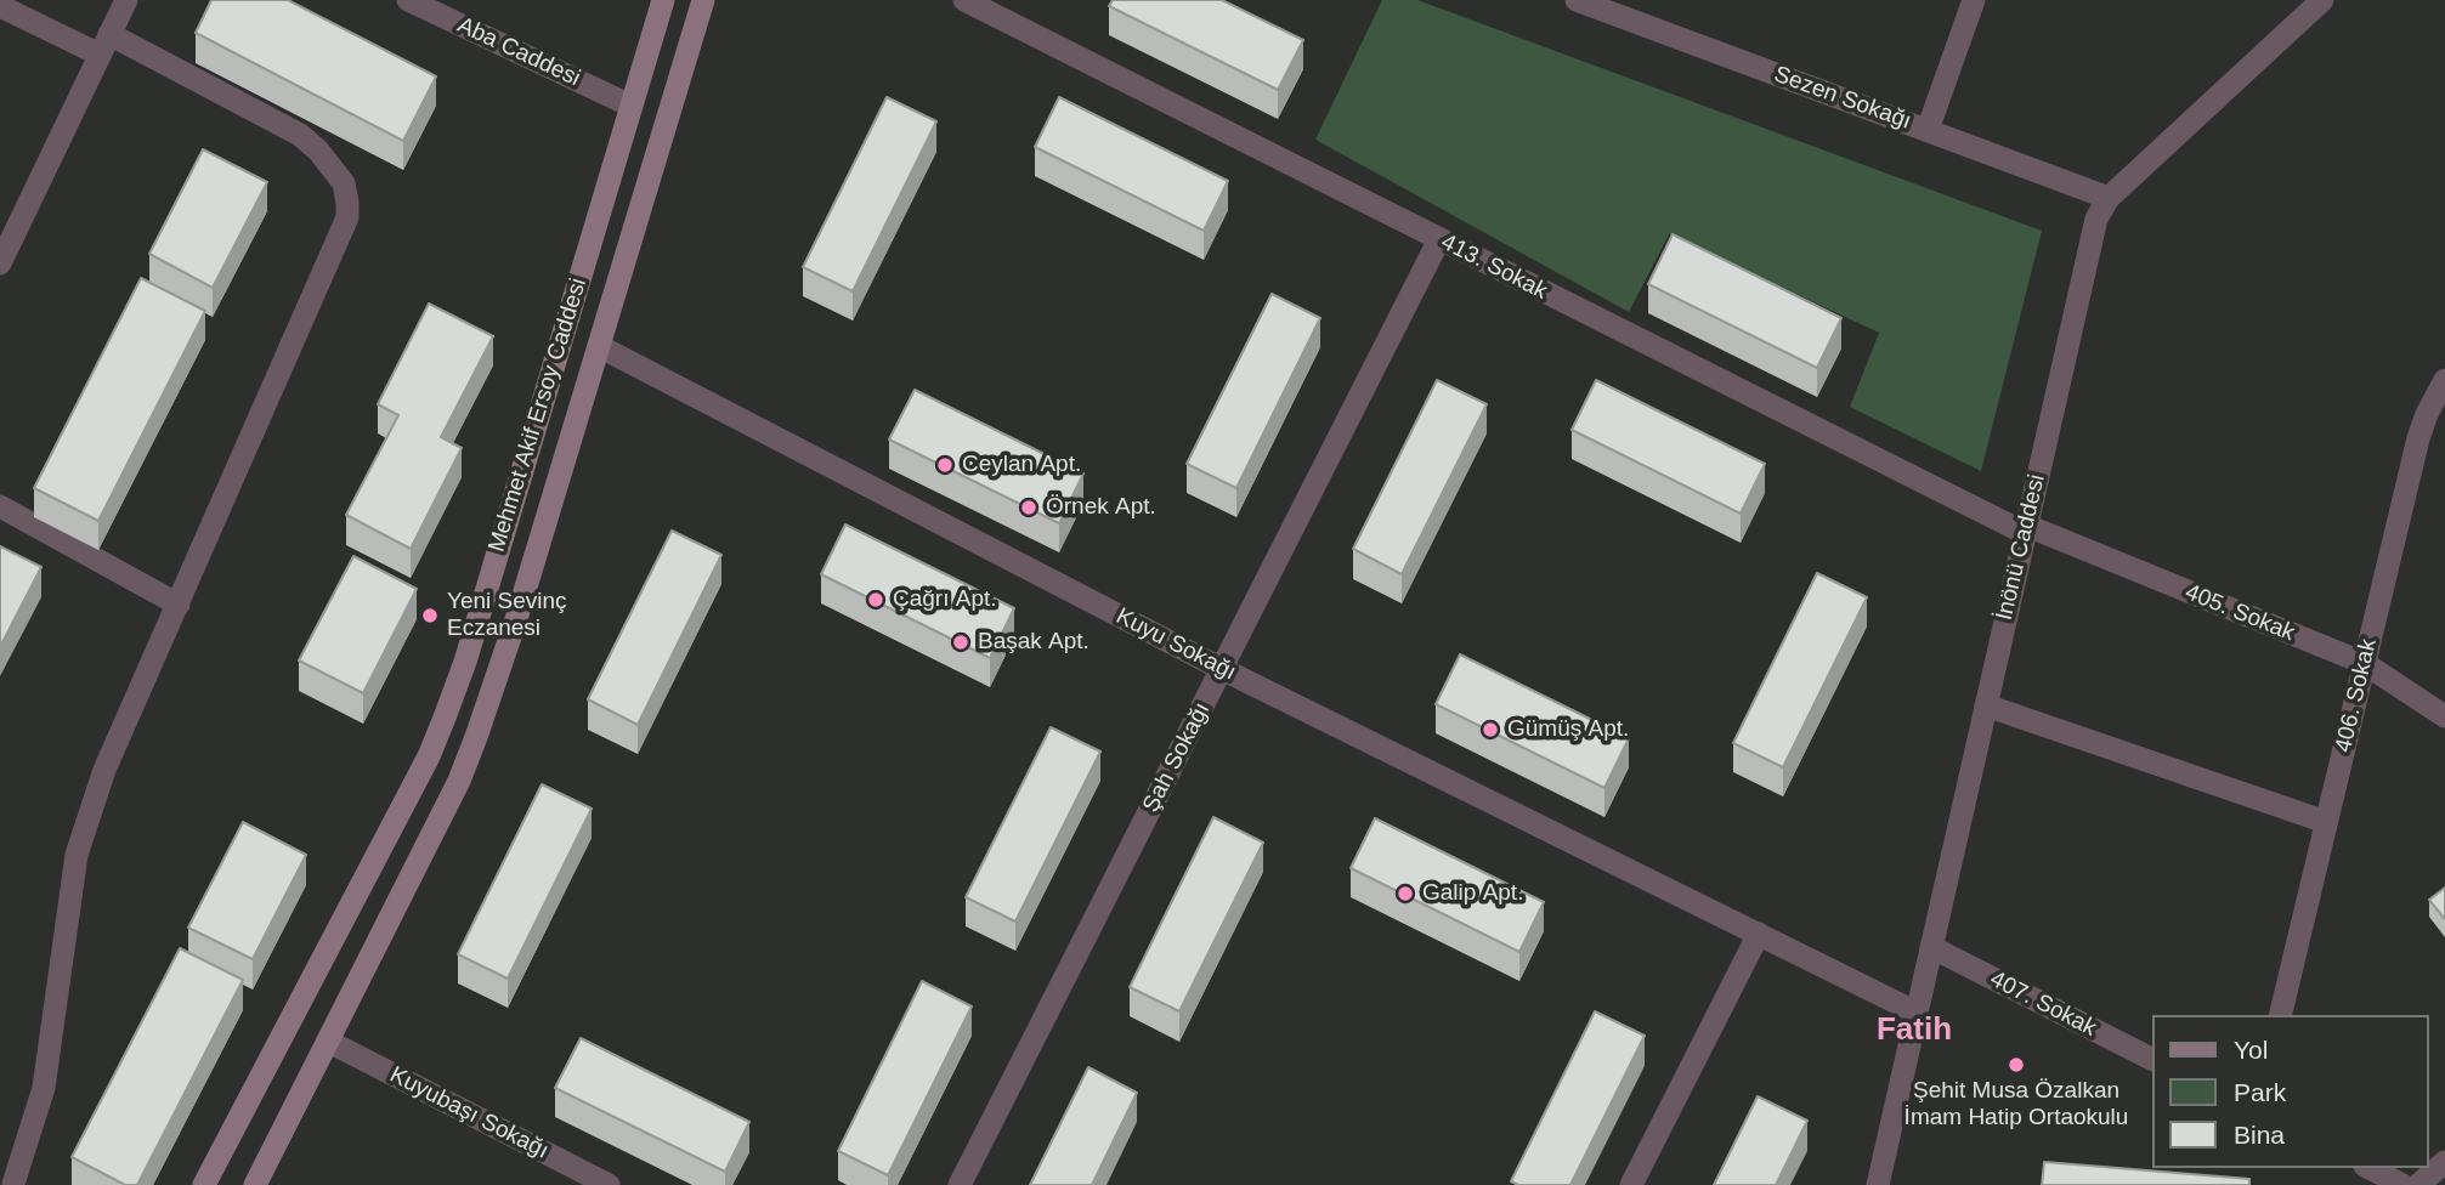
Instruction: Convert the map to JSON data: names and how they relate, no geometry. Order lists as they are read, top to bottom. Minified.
{"streets":{"main road":["Mehmet Akif Ersoy Caddesi"],"street":["Aba Caddesi","Sezen Sokağı","413. Sokak","İnönü Caddesi","405. Sokak","Kuyu Sokağı","406. Sokak","Şah Sokağı","407. Sokak","Kuyubaşı Sokağı"]},"crossings":[["Aba Caddesi","Mehmet Akif Ersoy Caddesi"],["Sezen Sokağı","İnönü Caddesi"],["413. Sokak","İnönü Caddesi"],["413. Sokak","405. Sokak"],["413. Sokak","Şah Sokağı"],["Mehmet Akif Ersoy Caddesi","Kuyu Sokağı"],["Mehmet Akif Ersoy Caddesi","Kuyubaşı Sokağı"],["İnönü Caddesi","405. Sokak"],["İnönü Caddesi","Kuyu Sokağı"],["İnönü Caddesi","407. Sokak"],["405. Sokak","406. Sokak"],["Kuyu Sokağı","Şah Sokağı"]],"districts":["Fatih"],"places":["Ceylan Apt.","Örnek Apt.","Çağrı Apt.","Yeni Sevinç Eczanesi","Başak Apt.","Gümüş Apt.","Galip Apt.","Şehit Musa Özalkan İmam Hatip Ortaokulu"],"legend":["Yol","Park","Bina"]}
